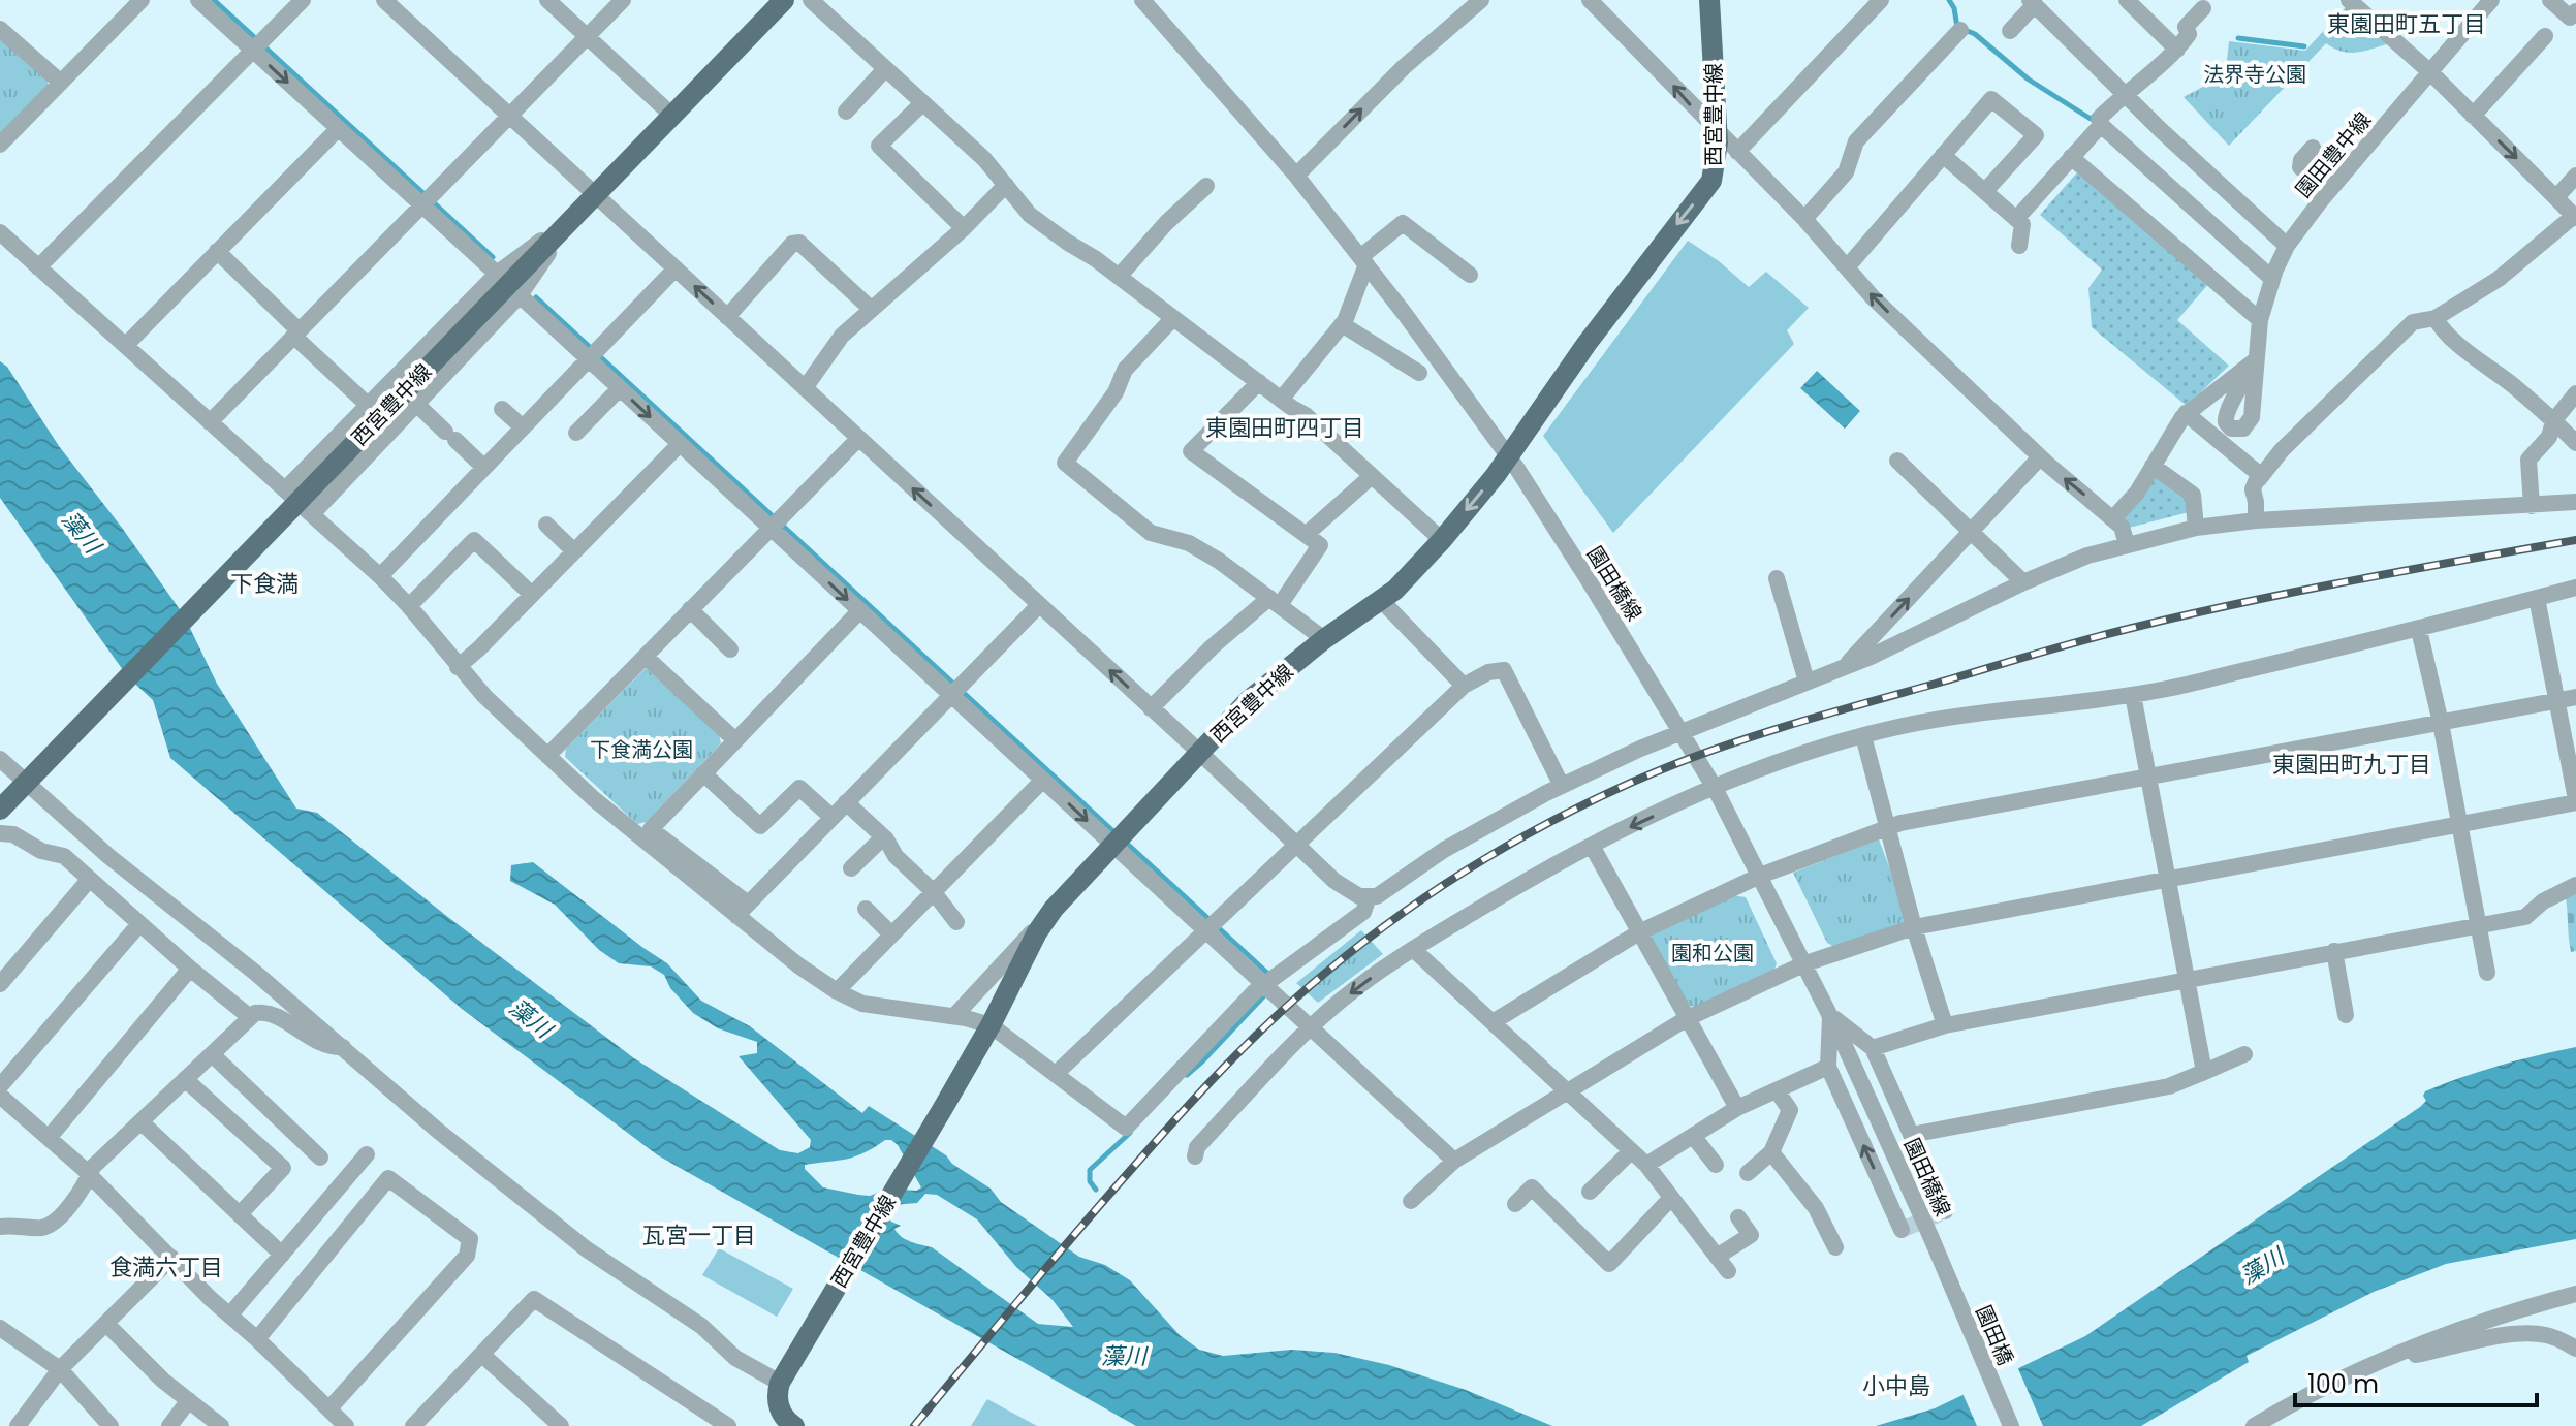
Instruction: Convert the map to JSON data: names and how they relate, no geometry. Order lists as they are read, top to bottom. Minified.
{"streets":{"main road":["西宮豊中線"],"street":["園田豊中線","園田橋線","園田橋"]},"crossings":[["西宮豊中線","園田橋線"],["園田橋線","園田橋"]],"districts":["東園田町五丁目","東園田町四丁目","下食満","東園田町九丁目","瓦宮一丁目","食満六丁目","小中島"],"water":["藻川"],"parks":["法界寺公園","下食満公園","園和公園"],"scale_bar":"100 m"}
